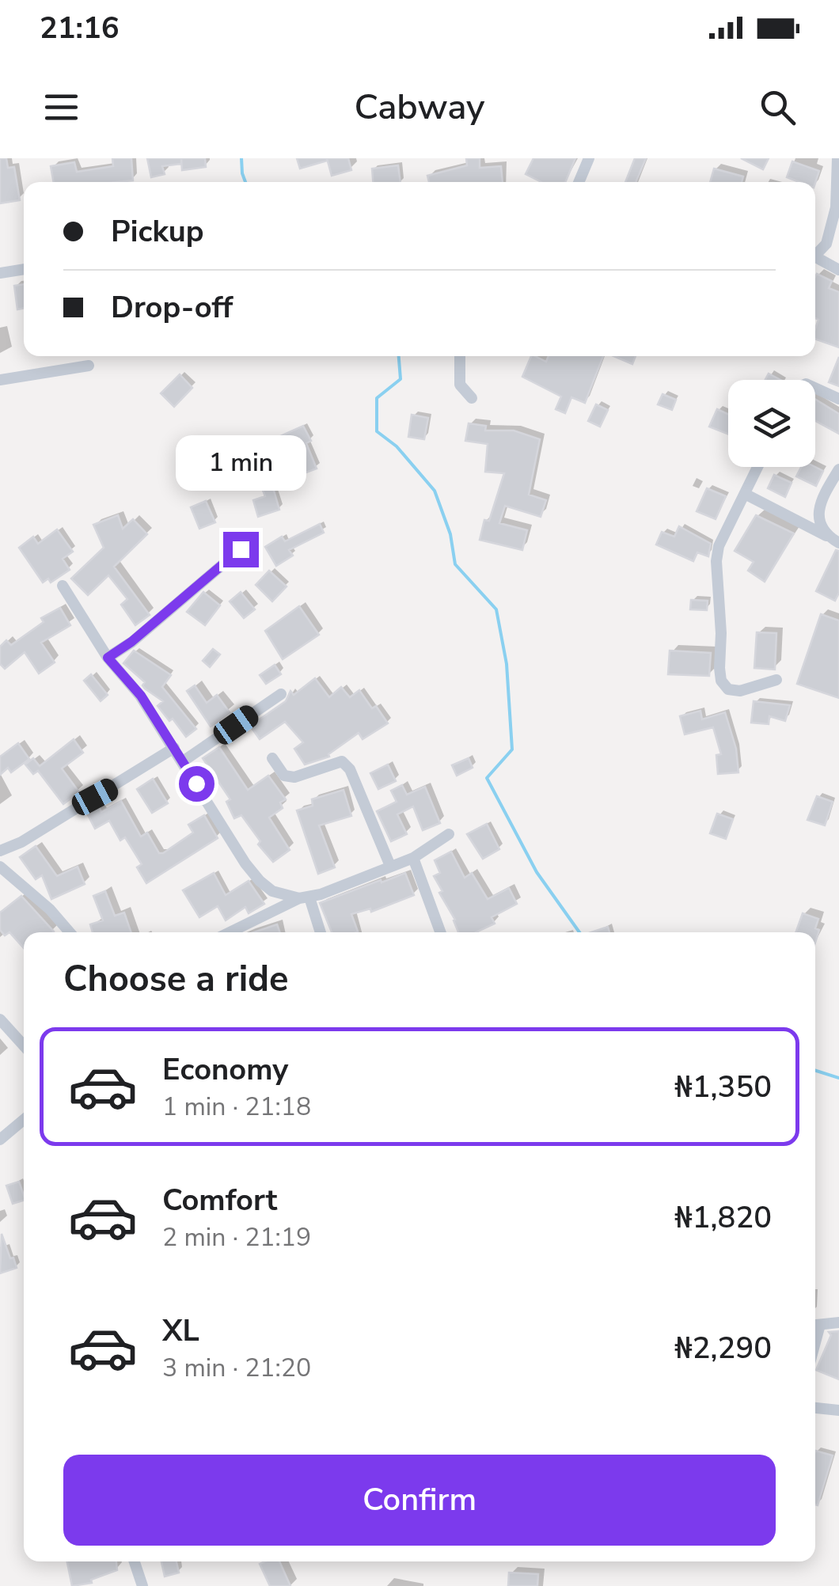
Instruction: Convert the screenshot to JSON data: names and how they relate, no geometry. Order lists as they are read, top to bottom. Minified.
{"page":{"status":"21:16","header":"Cabway","banner":["Pickup","Drop-off"],"bubble":"1 min","heading":"Choose a ride","list":[{"name":"Economy","note":"1 min · 21:18","value":"₦1,350"},{"name":"Comfort","note":"2 min · 21:19","value":"₦1,820"},{"name":"XL","note":"3 min · 21:20","value":"₦2,290"}],"buttons":"Confirm"}}
